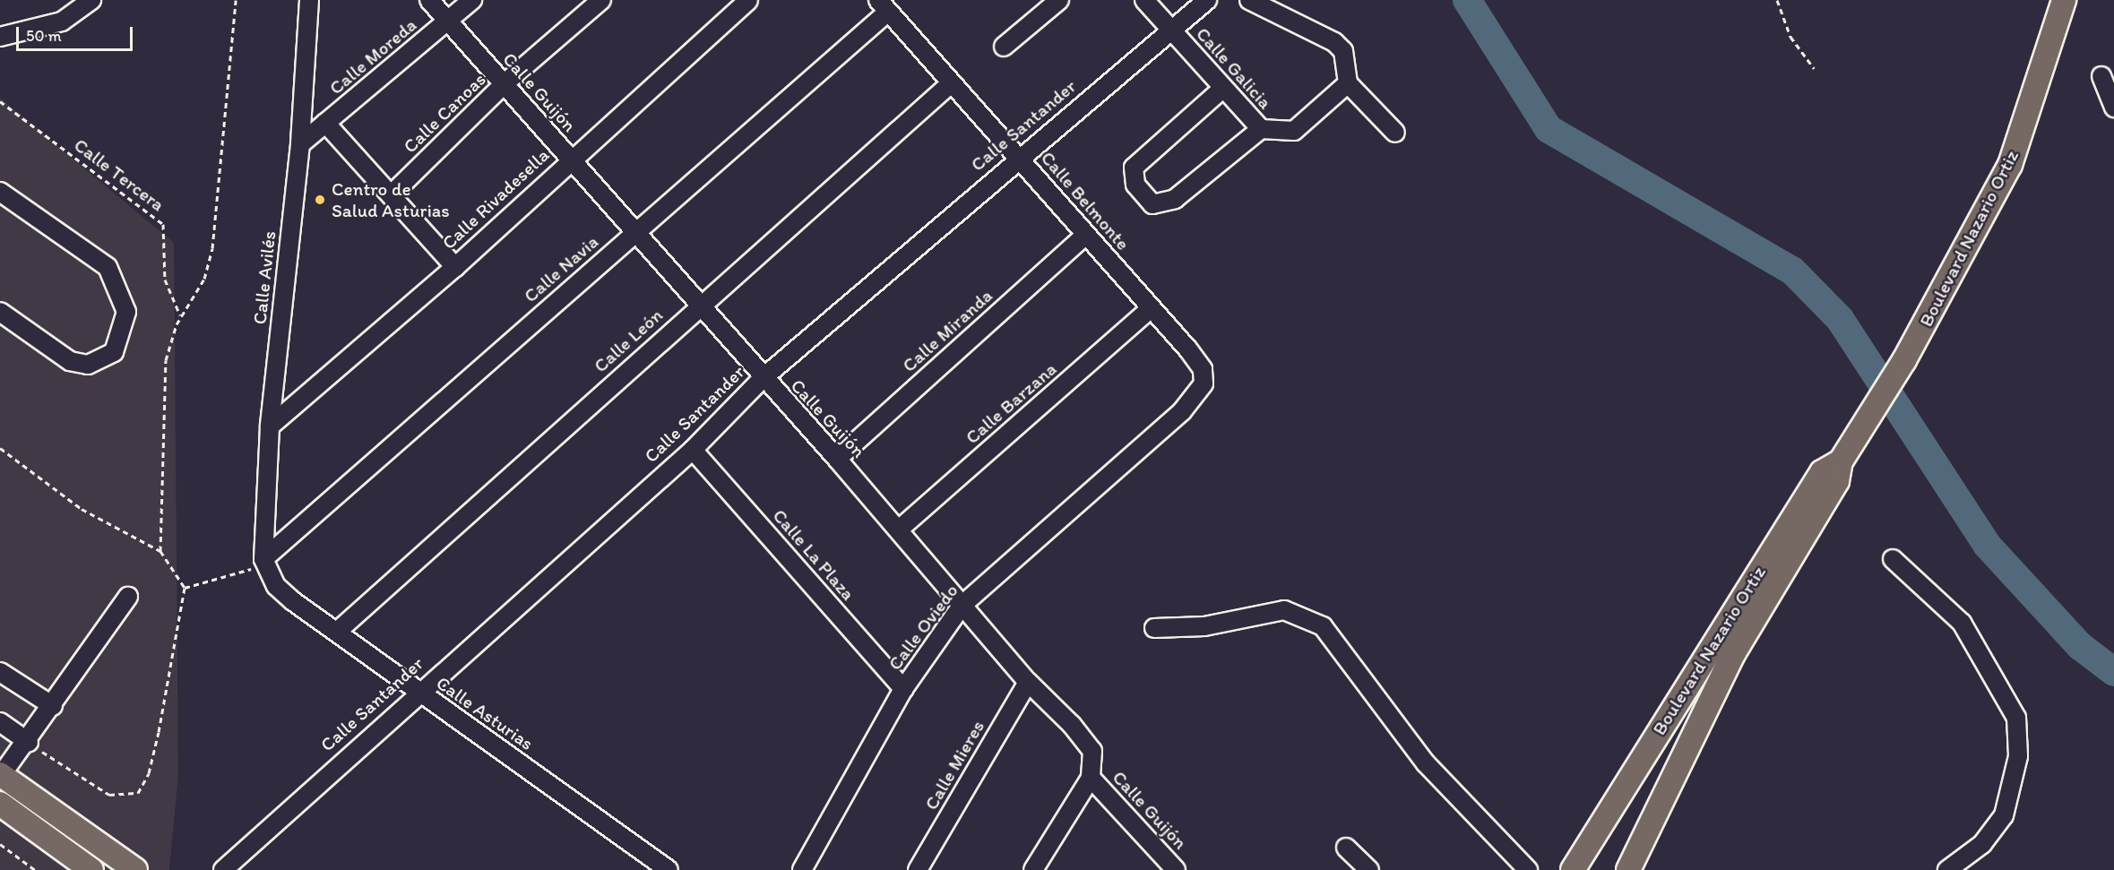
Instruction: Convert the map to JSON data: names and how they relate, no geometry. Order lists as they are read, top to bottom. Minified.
{"streets":{"main road":["Boulevard Nazario Ortiz"],"street":["Calle Moreda","Calle Galicia","Calle Guijón","Calle Canoas","Calle Santander","Calle Rivadesella","Calle Belmonte","Calle Navia","Calle Avilés","Calle Miranda","Calle León","Calle Barzana","Calle La Plaza","Calle Oviedo","Calle Asturias","Calle Mieres"],"path":["Calle Tercera"]},"crossings":[["Calle Moreda","Calle Guijón"],["Calle Moreda","Calle Avilés"],["Calle Galicia","Calle Santander"],["Calle Guijón","Calle Canoas"],["Calle Guijón","Calle Santander"],["Calle Guijón","Calle Rivadesella"],["Calle Guijón","Calle Navia"],["Calle Guijón","Calle Miranda"],["Calle Guijón","Calle León"],["Calle Guijón","Calle Barzana"],["Calle Guijón","Calle Oviedo"],["Calle Guijón","Calle Mieres"],["Calle Santander","Calle Belmonte"],["Calle Santander","Calle La Plaza"],["Calle Santander","Calle Asturias"],["Calle Rivadesella","Calle Avilés"],["Calle Belmonte","Calle Navia"],["Calle Belmonte","Calle Miranda"],["Calle Belmonte","Calle León"],["Calle Belmonte","Calle Barzana"],["Calle Belmonte","Calle Oviedo"],["Calle Navia","Calle Avilés"],["Calle Navia","Calle Asturias"],["Calle Avilés","Calle Asturias"],["Calle León","Calle Asturias"],["Calle La Plaza","Calle Oviedo"]],"places":["Centro de Salud Asturias"],"scale_bar":"50 m"}
